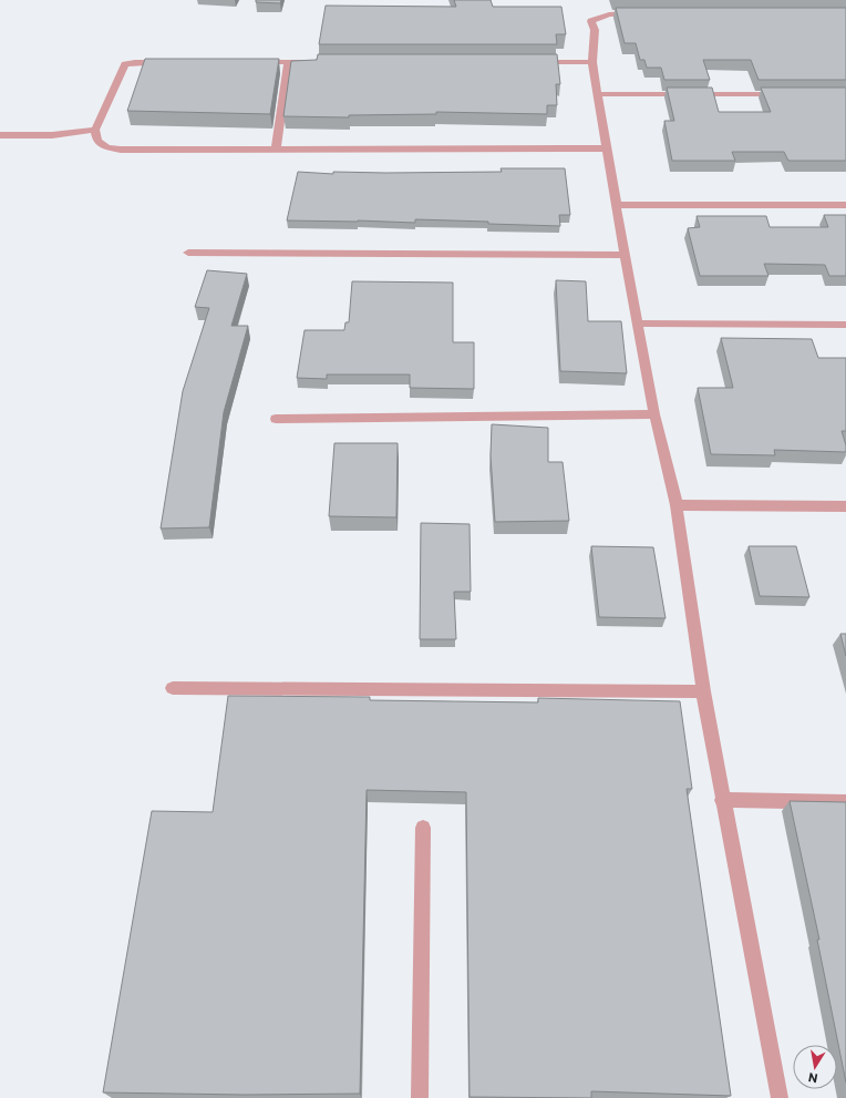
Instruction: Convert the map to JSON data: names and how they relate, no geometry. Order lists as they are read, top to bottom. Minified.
{"north":"bottom"}
